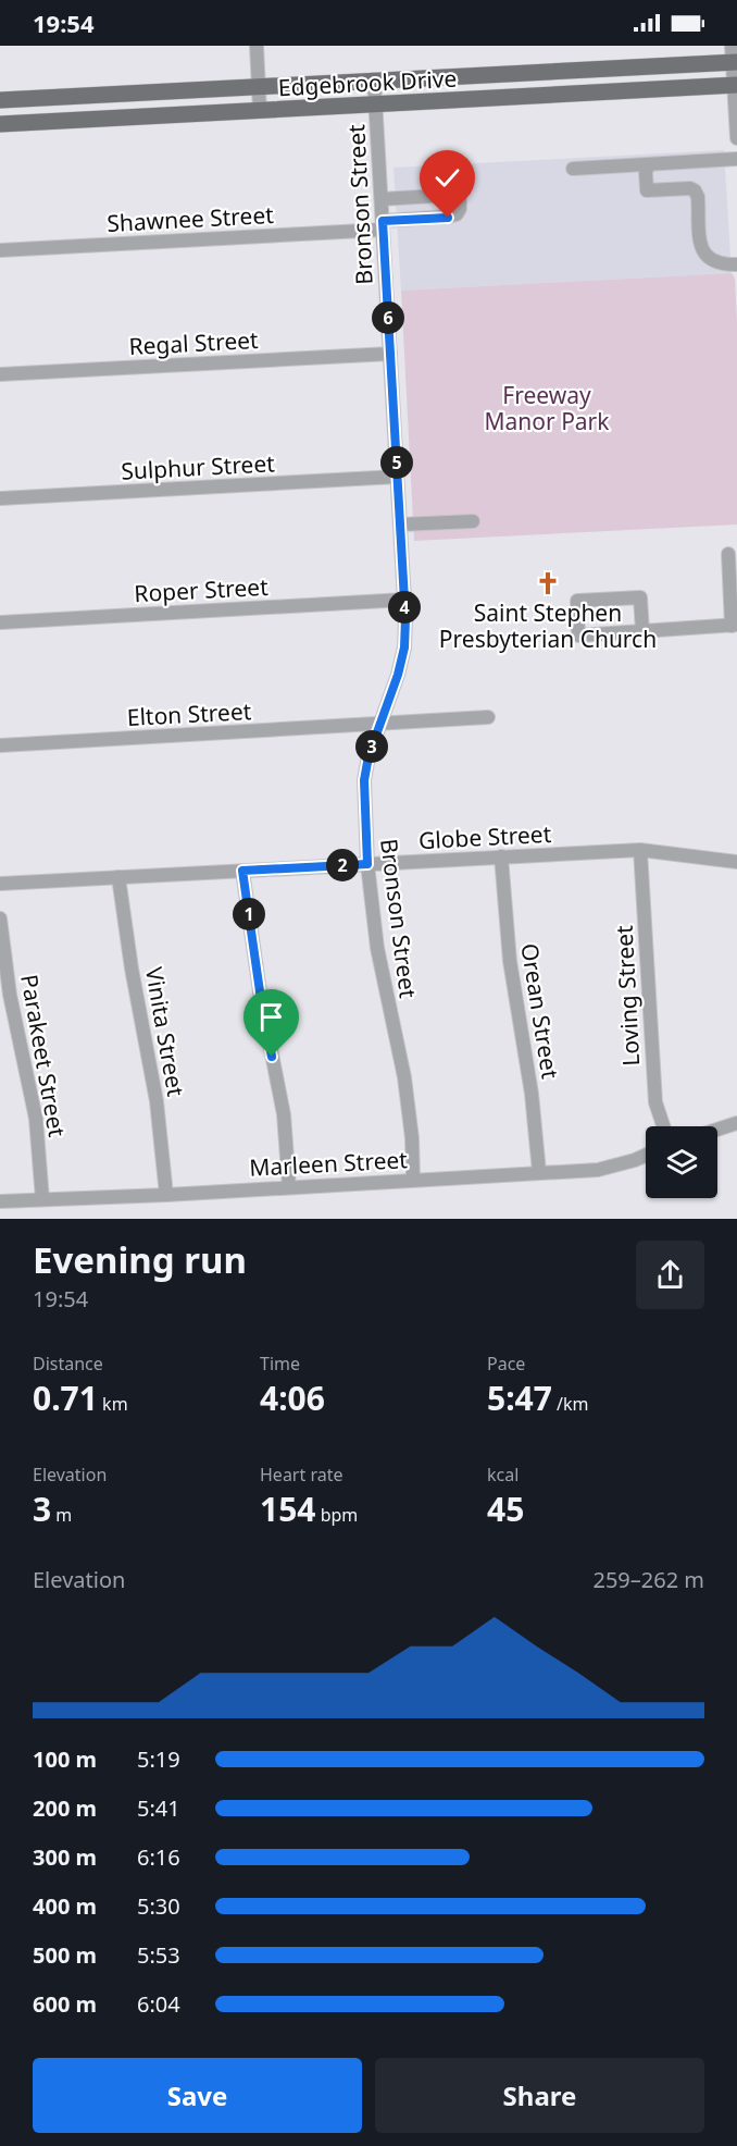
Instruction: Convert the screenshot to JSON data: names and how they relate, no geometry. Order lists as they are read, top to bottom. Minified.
{"streets":{"main road":["Edgebrook Drive"],"street":["Bronson Street","Shawnee Street","Regal Street","Sulphur Street","Roper Street","Elton Street","Globe Street","Loving Street","Orean Street","Vinita Street","Parakeet Street","Marleen Street"]},"crossings":[["Edgebrook Drive","Bronson Street"],["Bronson Street","Shawnee Street"],["Bronson Street","Regal Street"],["Bronson Street","Sulphur Street"],["Bronson Street","Roper Street"],["Bronson Street","Elton Street"],["Bronson Street","Globe Street"],["Bronson Street","Marleen Street"],["Globe Street","Loving Street"],["Globe Street","Orean Street"],["Globe Street","Vinita Street"],["Orean Street","Marleen Street"],["Vinita Street","Marleen Street"],["Parakeet Street","Marleen Street"]],"parks":["Freeway Manor Park"],"places":{"church":["Saint Stephen Presbyterian Church"]},"page":{"status":"19:54","pins":["6","5","4","3","2","1"],"heading":["Evening run","19:54"],"stats":[["Distance","0.71 km"],["Time","4:06"],["Pace","5:47 /km"],["Elevation","3 m"],["Heart rate","154 bpm"],["kcal","45"]],"chart":["Elevation","259–262 m"],"list":[{"name":"100 m","note":"5:19"},{"name":"200 m","note":"5:41"},{"name":"300 m","note":"6:16"},{"name":"400 m","note":"5:30"},{"name":"500 m","note":"5:53"},{"name":"600 m","note":"6:04"}],"buttons":["Save","Share"]}}
